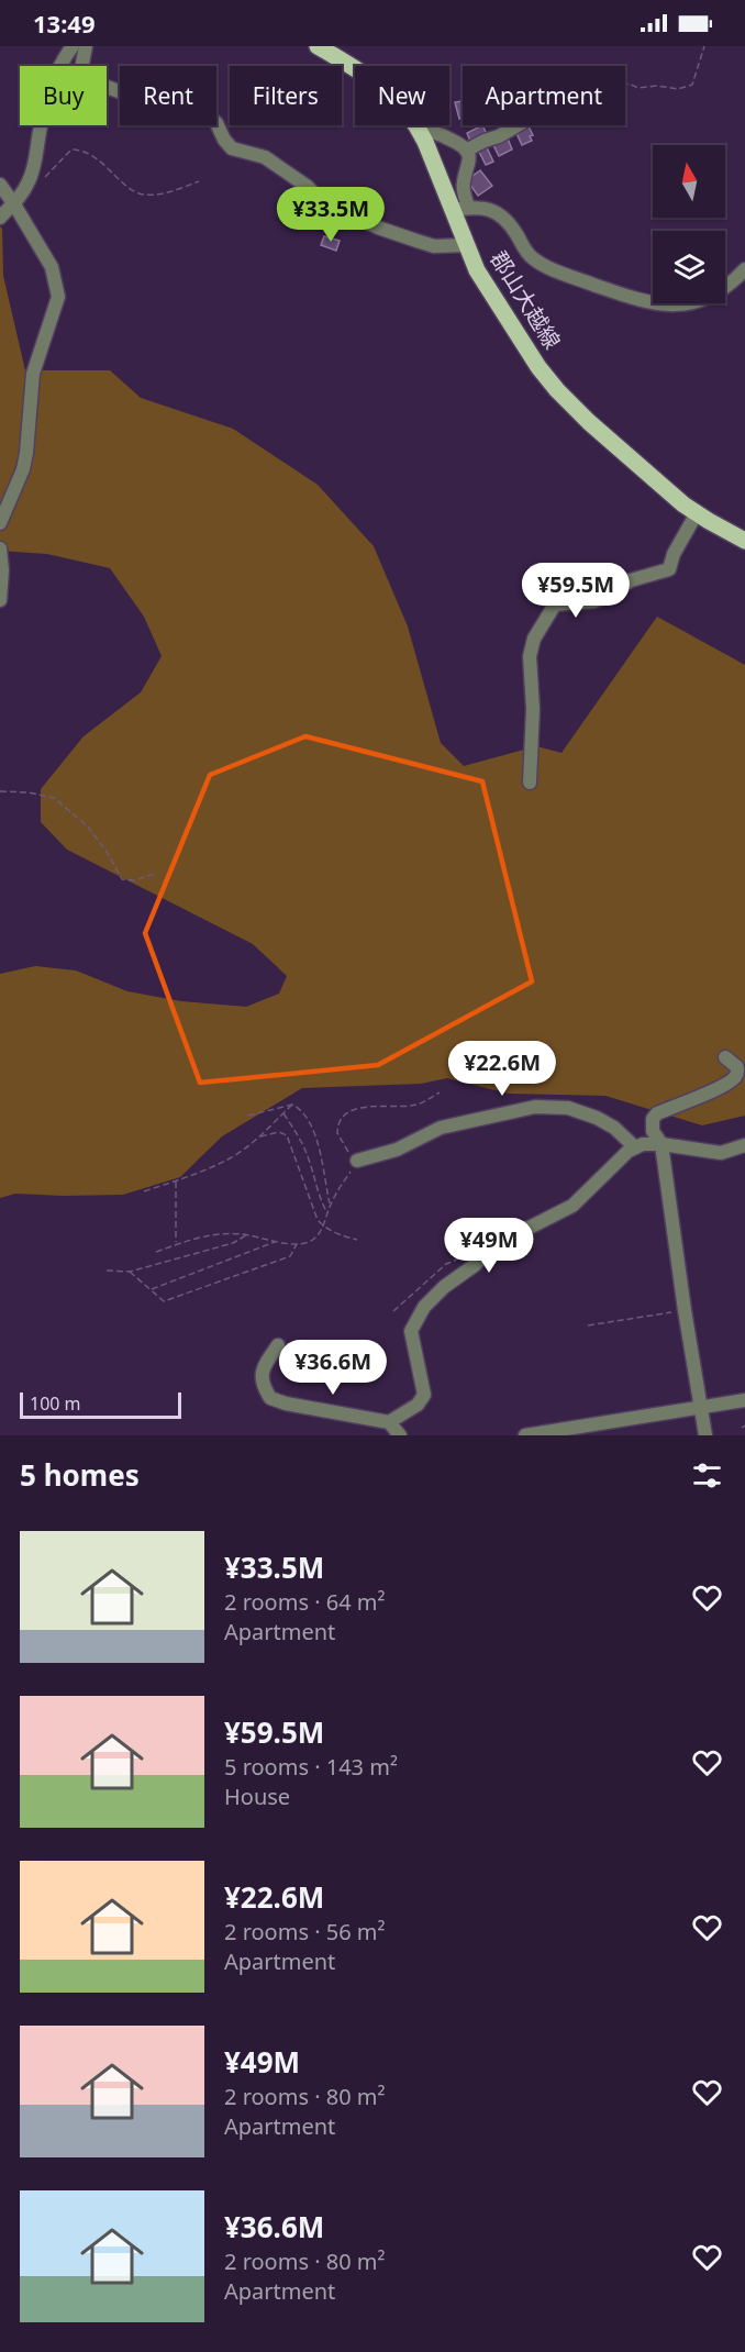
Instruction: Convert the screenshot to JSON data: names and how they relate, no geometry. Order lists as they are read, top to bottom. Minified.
{"streets":{"main road":["郡山大越線"]},"scale_bar":"100 m","north":"top","page":{"status":"13:49","chip":["Buy","Rent","Filters","New","Apartment"],"price":["¥33.5M","¥59.5M","¥22.6M","¥49M","¥36.6M"],"scale":"100 m","heading":"5 homes","list":[{"name":"¥33.5M","note":"2 rooms · 64 m² · Apartment"},{"name":"¥59.5M","note":"5 rooms · 143 m² · House"},{"name":"¥22.6M","note":"2 rooms · 56 m² · Apartment"},{"name":"¥49M","note":"2 rooms · 80 m² · Apartment"},{"name":"¥36.6M","note":"2 rooms · 80 m² · Apartment"}]}}
